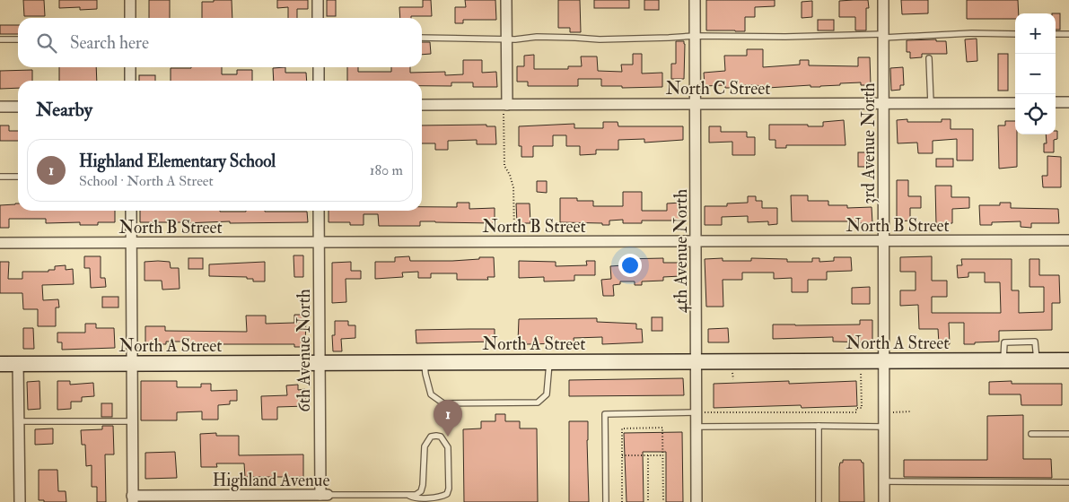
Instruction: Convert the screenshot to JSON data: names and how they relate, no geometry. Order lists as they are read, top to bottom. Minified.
{"streets":{"street":["North C Street","3rd Avenue North","North B Street","4th Avenue North","North A Street","6th Avenue North","Highland Avenue"]},"crossings":[["North C Street","3rd Avenue North"],["North C Street","4th Avenue North"],["3rd Avenue North","North B Street"],["3rd Avenue North","North A Street"],["North B Street","4th Avenue North"],["North B Street","6th Avenue North"],["4th Avenue North","North A Street"],["North A Street","6th Avenue North"],["6th Avenue North","Highland Avenue"]],"page":{"map_buttons":["+","−"],"search":"Search here","heading":"Nearby","list":[{"mark":"1","name":"Highland Elementary School","note":"School · North A Street","value":"180 m"}],"pins":"1"}}
